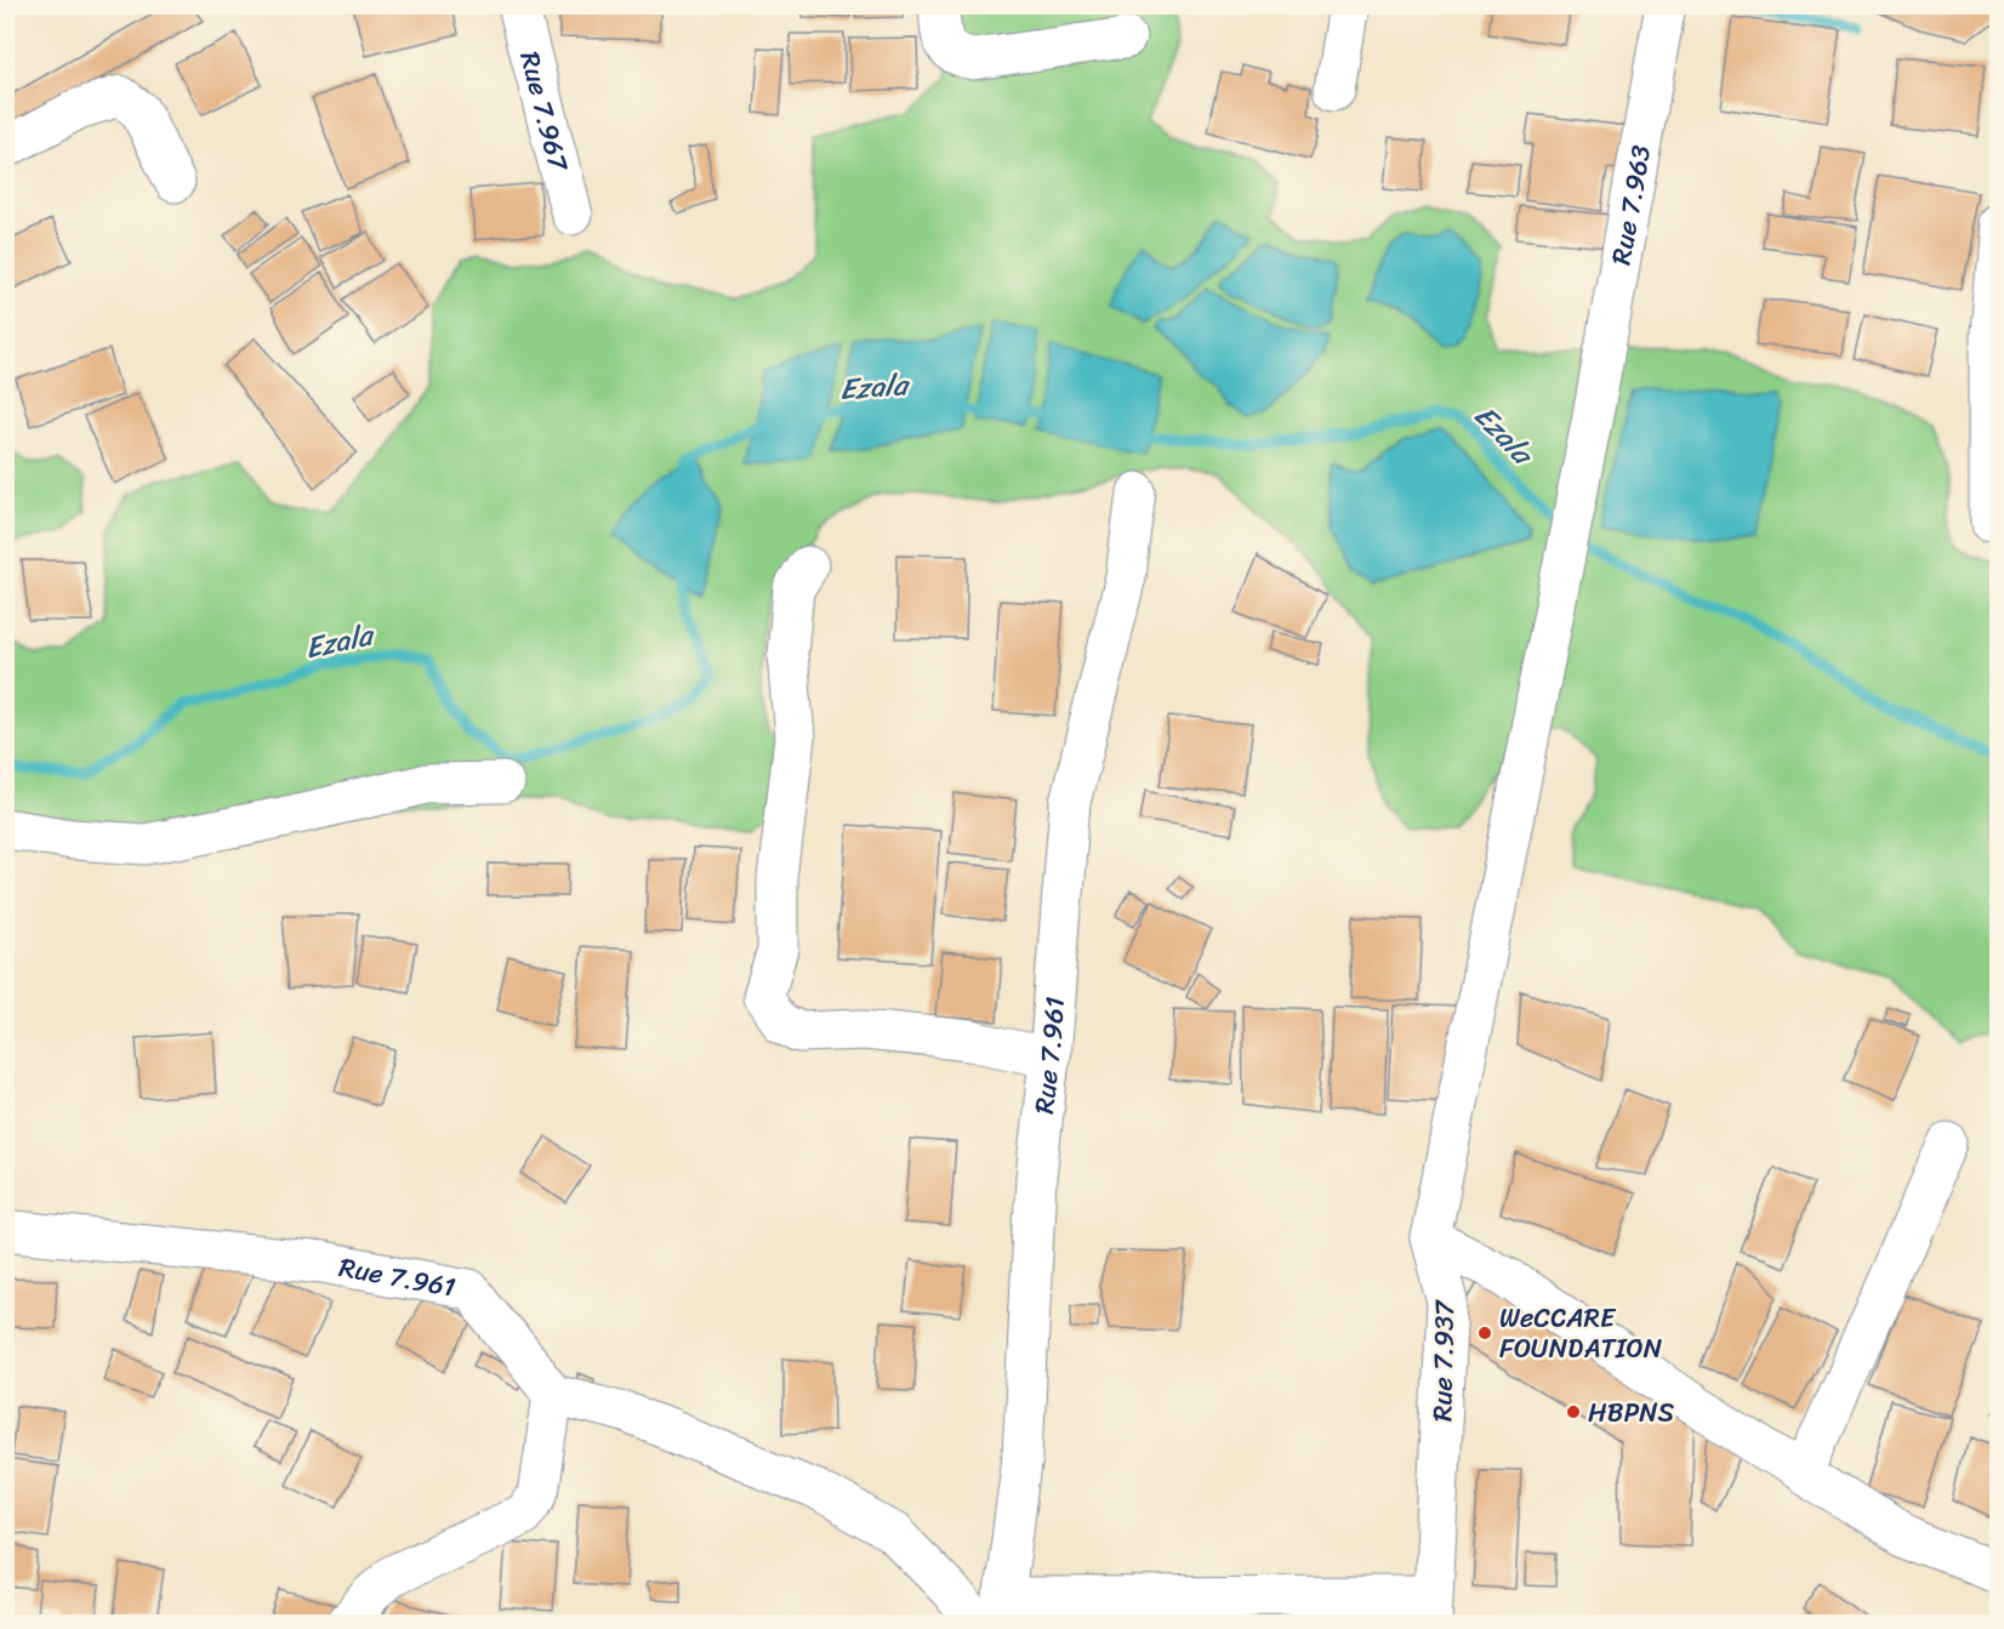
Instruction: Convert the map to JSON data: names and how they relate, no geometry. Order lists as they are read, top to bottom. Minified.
{"streets":{"street":["Rue 7.967","Rue 7.963","Rue 7.961","Rue 7.937"]},"crossings":[["Rue 7.963","Rue 7.937"]],"water":["Ezala"],"places":["WeCCARE FOUNDATION","HBPNS"]}
